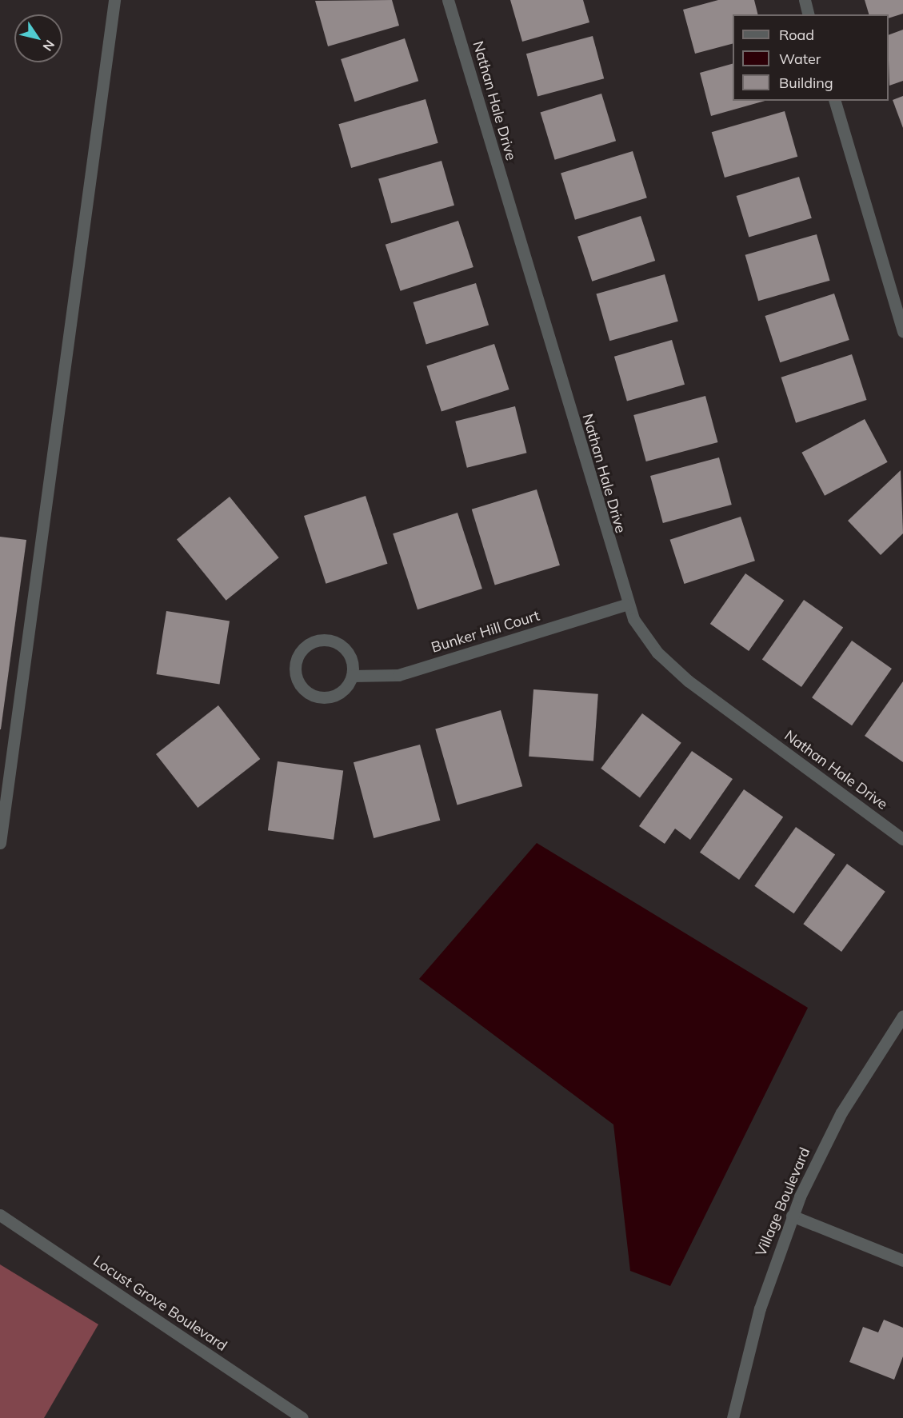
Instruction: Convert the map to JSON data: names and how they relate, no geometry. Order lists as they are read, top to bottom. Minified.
{"streets":{"street":["Nathan Hale Drive","Bunker Hill Court","Village Boulevard","Locust Grove Boulevard"]},"crossings":[["Nathan Hale Drive","Bunker Hill Court"]],"legend":["Road","Water","Building"],"north":"bottom right"}
